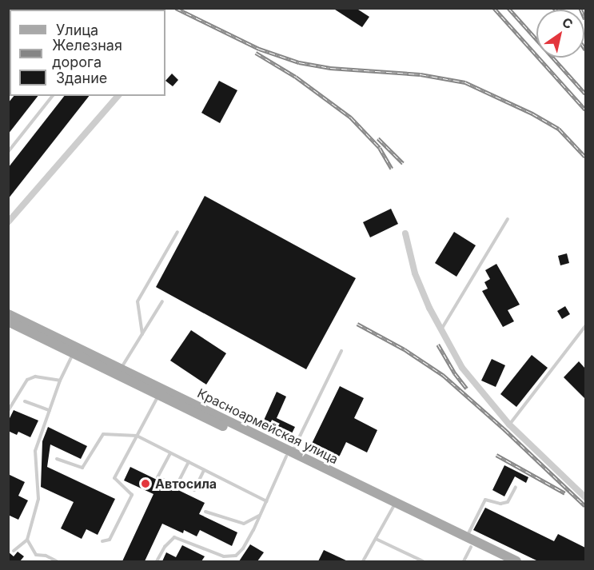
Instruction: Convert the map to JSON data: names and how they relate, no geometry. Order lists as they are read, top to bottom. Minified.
{"streets":{"main road":["Красноармейская улица"]},"places":["Автосила"],"legend":["Улица","Железная дорога","Здание"],"north":"top right"}
